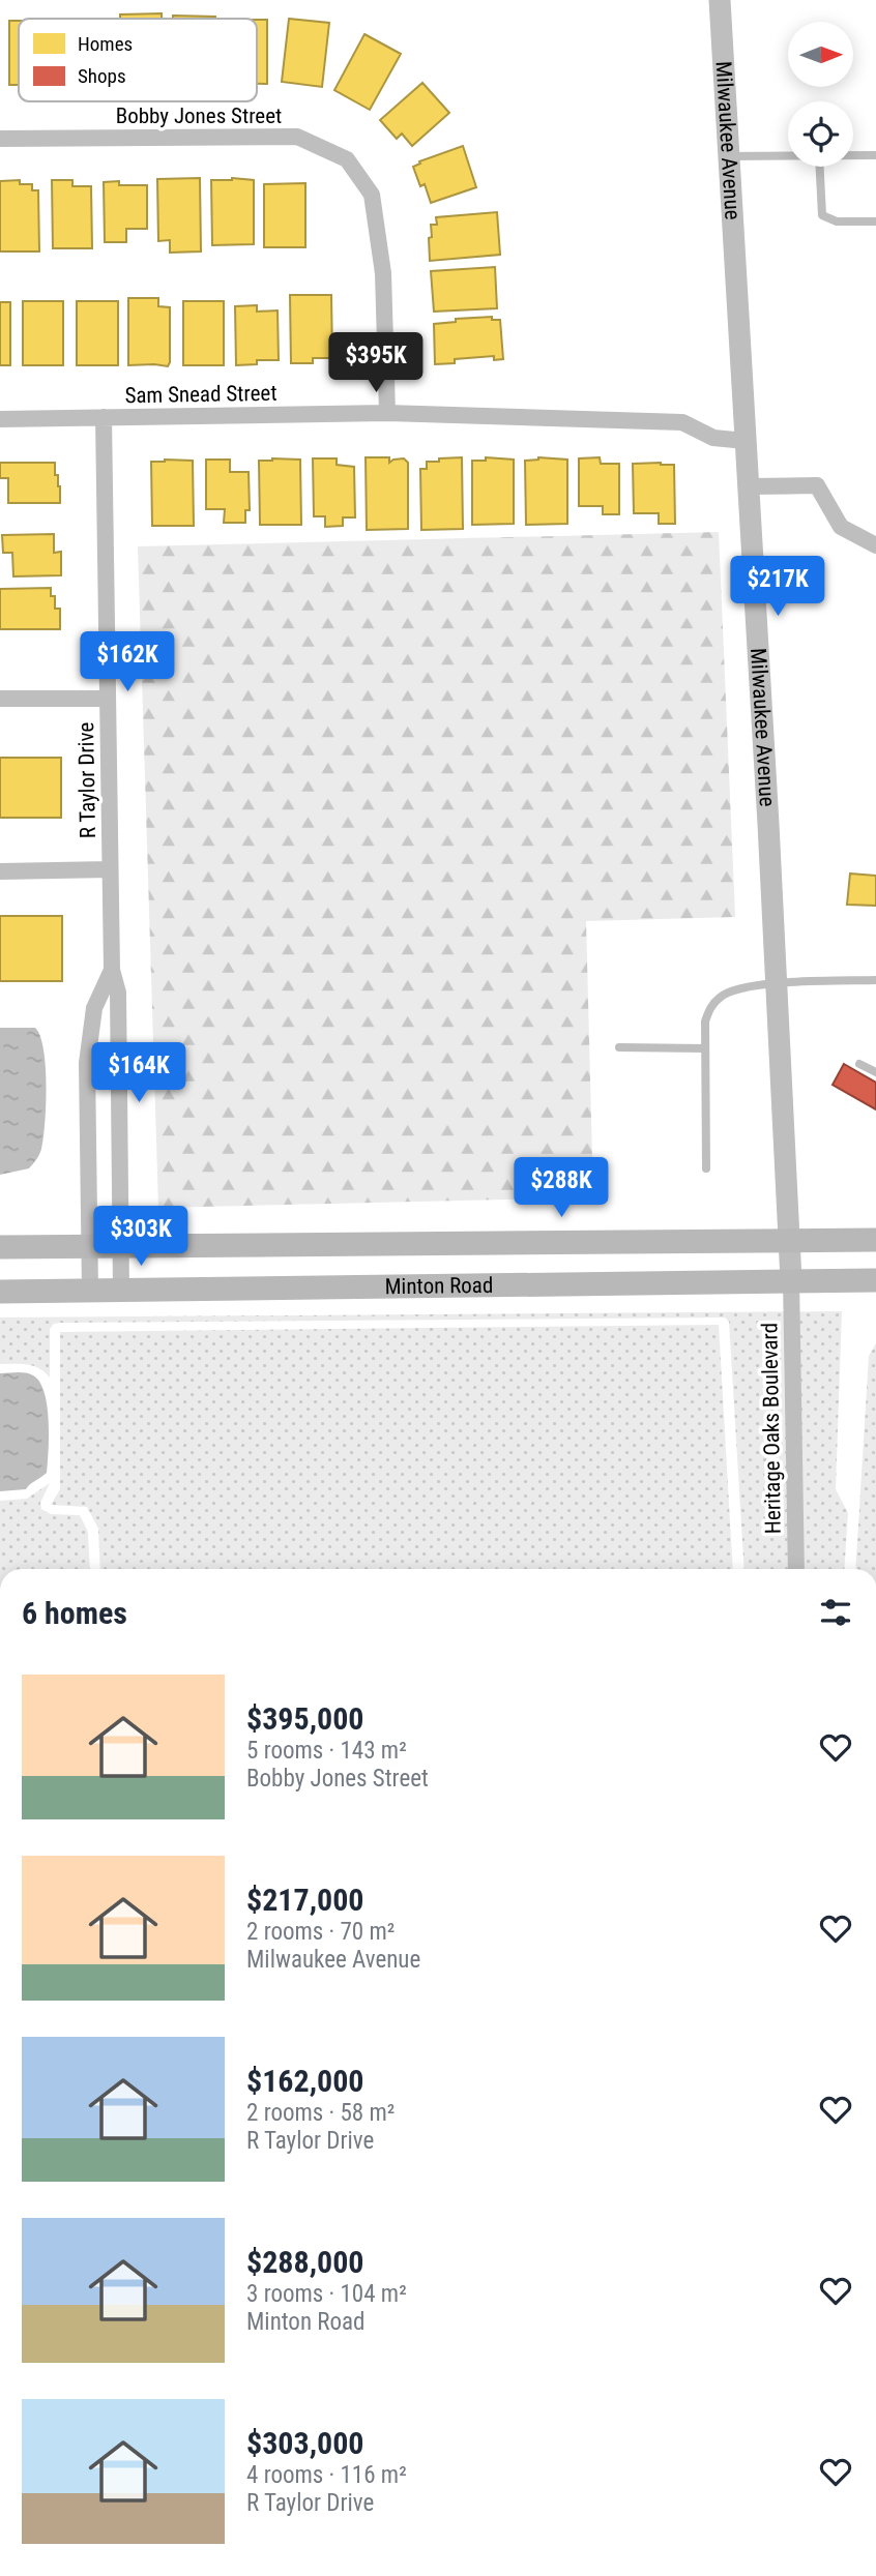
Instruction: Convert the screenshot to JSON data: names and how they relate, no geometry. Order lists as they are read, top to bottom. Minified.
{"streets":{"main road":["Minton Road"],"street":["Bobby Jones Street","Milwaukee Avenue","Sam Snead Street","R Taylor Drive","Heritage Oaks Boulevard"]},"crossings":[["Bobby Jones Street","Sam Snead Street"],["Milwaukee Avenue","Sam Snead Street"],["Milwaukee Avenue","Minton Road"],["Milwaukee Avenue","Heritage Oaks Boulevard"],["Sam Snead Street","R Taylor Drive"],["R Taylor Drive","Minton Road"],["Minton Road","Heritage Oaks Boulevard"]],"legend":["Homes","Shops"],"north":"right","page":{"price":["$395K","$217K","$162K","$164K","$288K","$303K"],"heading":"6 homes","list":[{"name":"$395,000","note":"5 rooms · 143 m² · Bobby Jones Street"},{"name":"$217,000","note":"2 rooms · 70 m² · Milwaukee Avenue"},{"name":"$162,000","note":"2 rooms · 58 m² · R Taylor Drive"},{"name":"$288,000","note":"3 rooms · 104 m² · Minton Road"},{"name":"$303,000","note":"4 rooms · 116 m² · R Taylor Drive"}]}}
